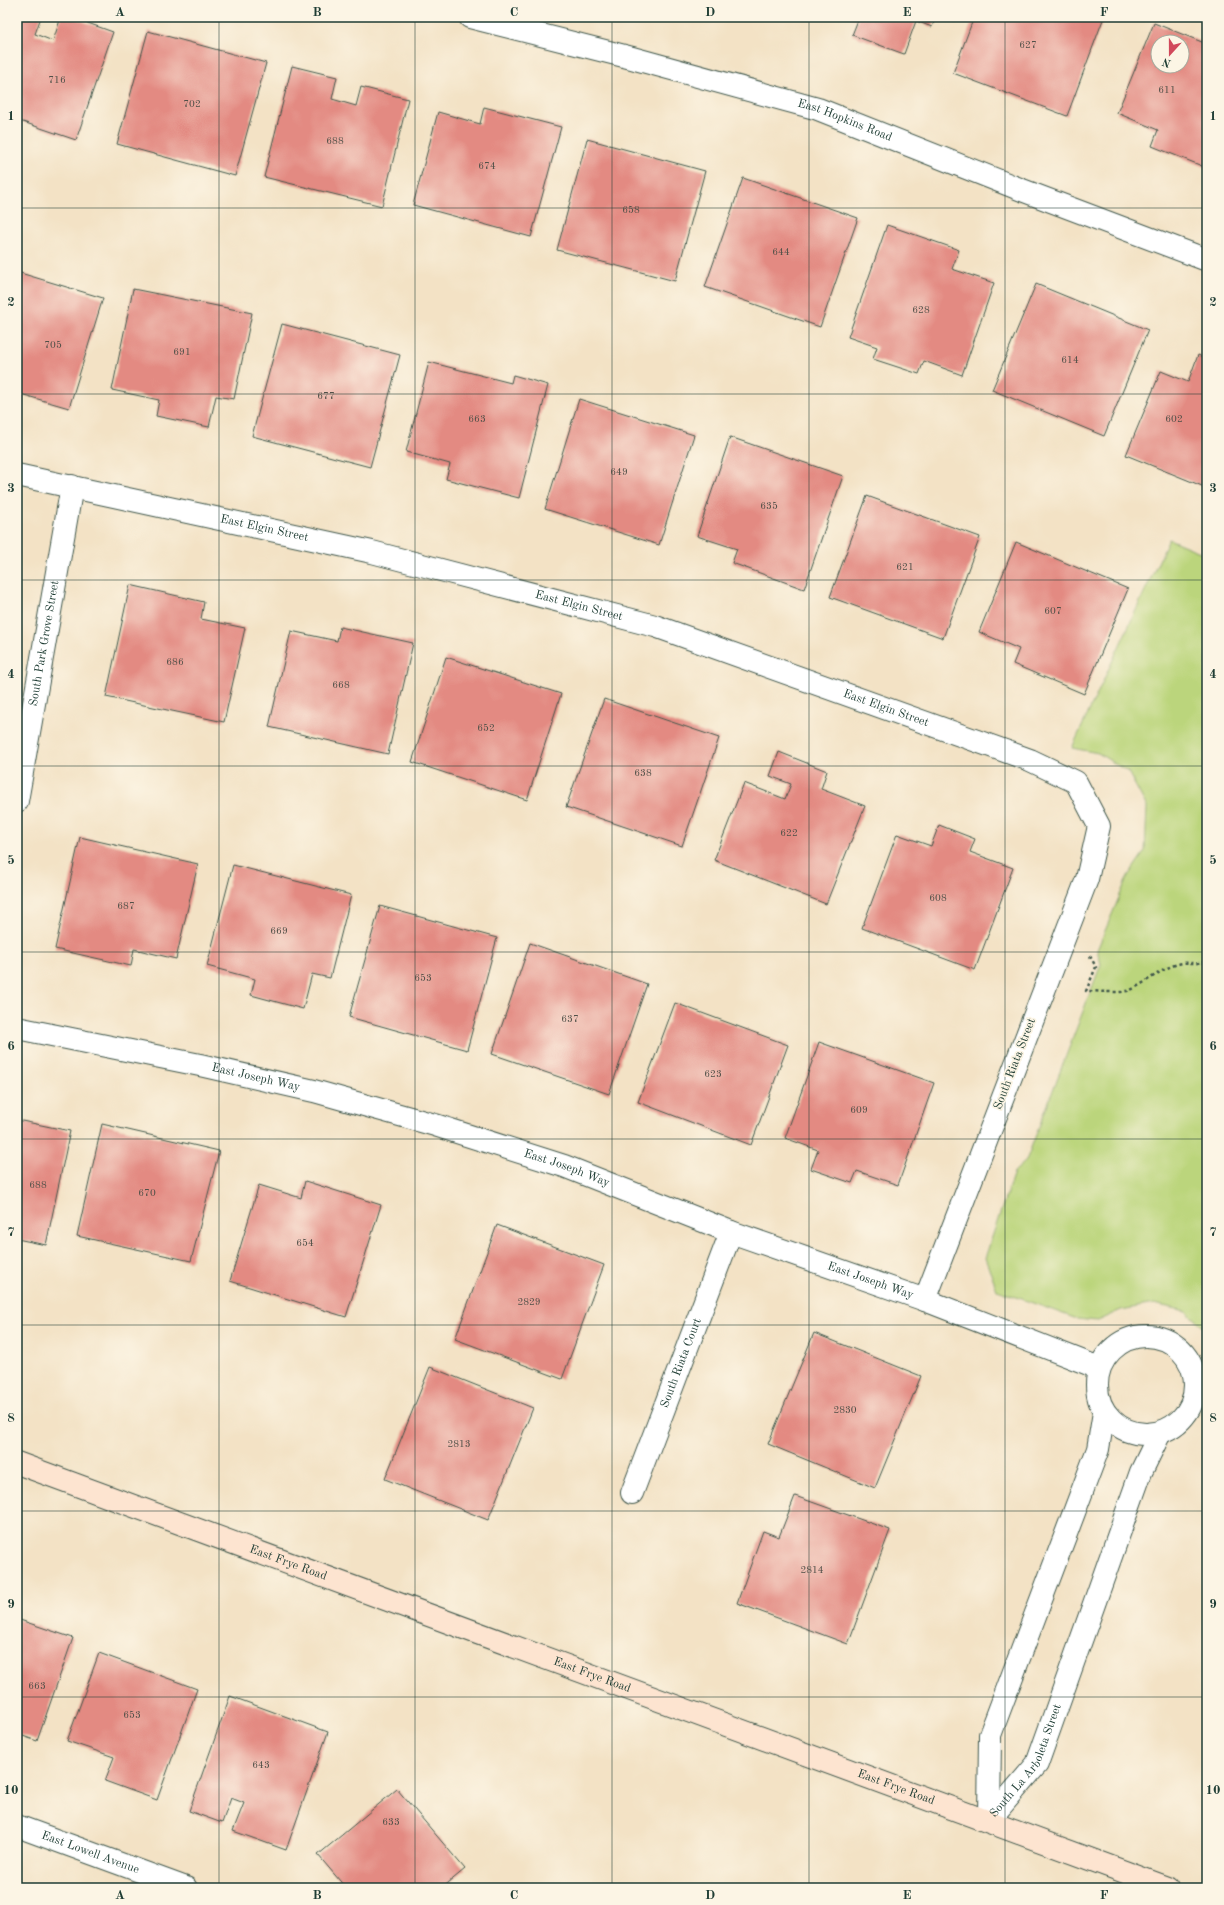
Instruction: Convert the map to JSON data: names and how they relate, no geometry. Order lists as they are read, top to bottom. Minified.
{"streets":{"street":["East Hopkins Road","East Elgin Street","South Park Grove Street","South Riata Street","East Joseph Way","South Riata Court","East Frye Road","South La Arboleta Street","East Lowell Avenue"]},"crossings":[["East Elgin Street","South Park Grove Street"],["East Elgin Street","South Riata Street"],["South Riata Street","East Joseph Way"],["East Joseph Way","South Riata Court"],["East Joseph Way","South La Arboleta Street"],["East Frye Road","South La Arboleta Street"]],"house_numbers":["627","716","611","702","688","674","658","644","628","705","691","614","677","663","602","649","635","621","607","686","668","652","638","622","608","687","669","653","637","623","609","688","670","654","2829","2830","2813","2814","663","653","643","633"],"north":"bottom","grid":{"columns":["A","B","C","D","E","F"],"rows":["1","2","3","4","5","6","7","8","9","10"]}}
